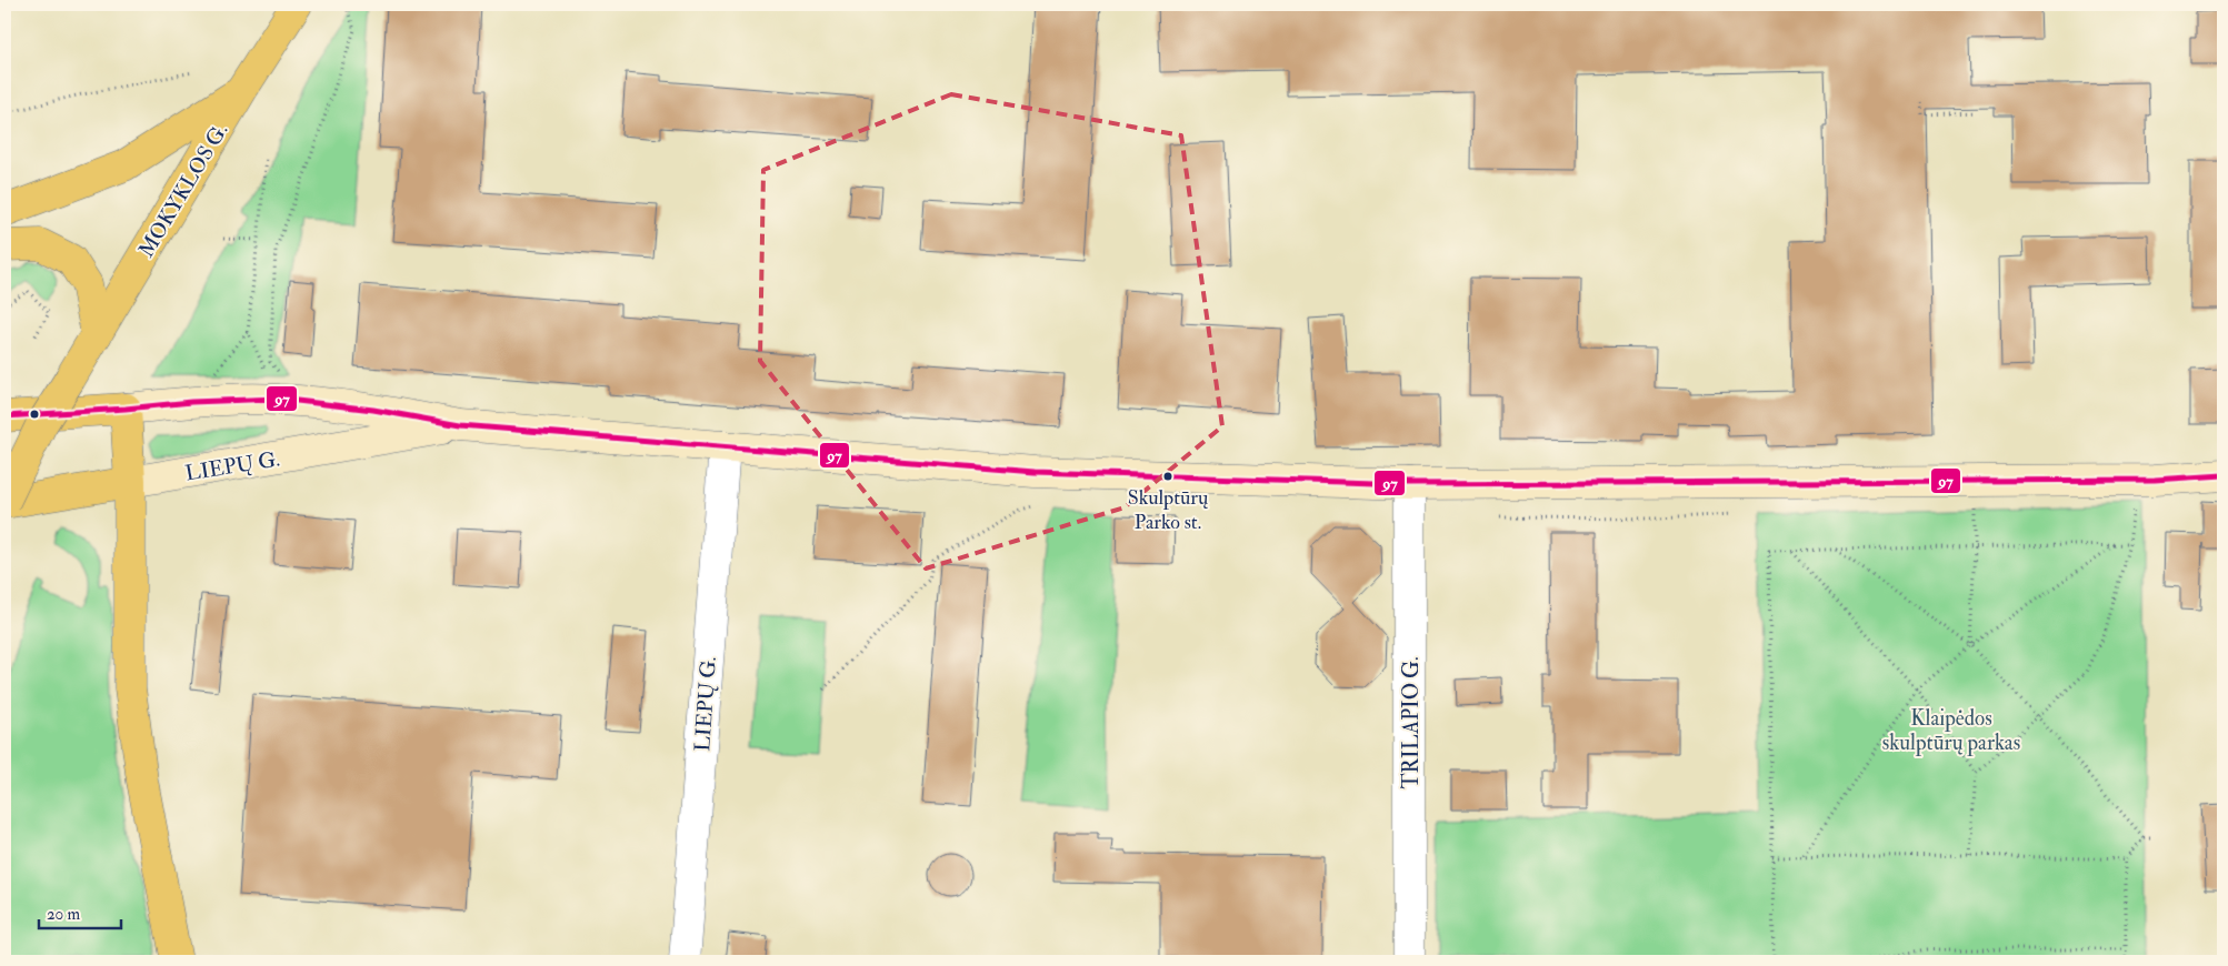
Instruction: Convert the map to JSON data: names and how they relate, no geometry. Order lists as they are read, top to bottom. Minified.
{"streets":{"main road":["MOKYKLOS G.","LIEPŲ G."],"street":["TRILAPIO G."]},"crossings":[["MOKYKLOS G.","LIEPŲ G."],["LIEPŲ G.","TRILAPIO G."]],"parks":["Klaipėdos skulptūrų parkas"],"places":["Skulptūrų Parko st."],"lines":["transit line 97"],"scale_bar":"20 m"}
